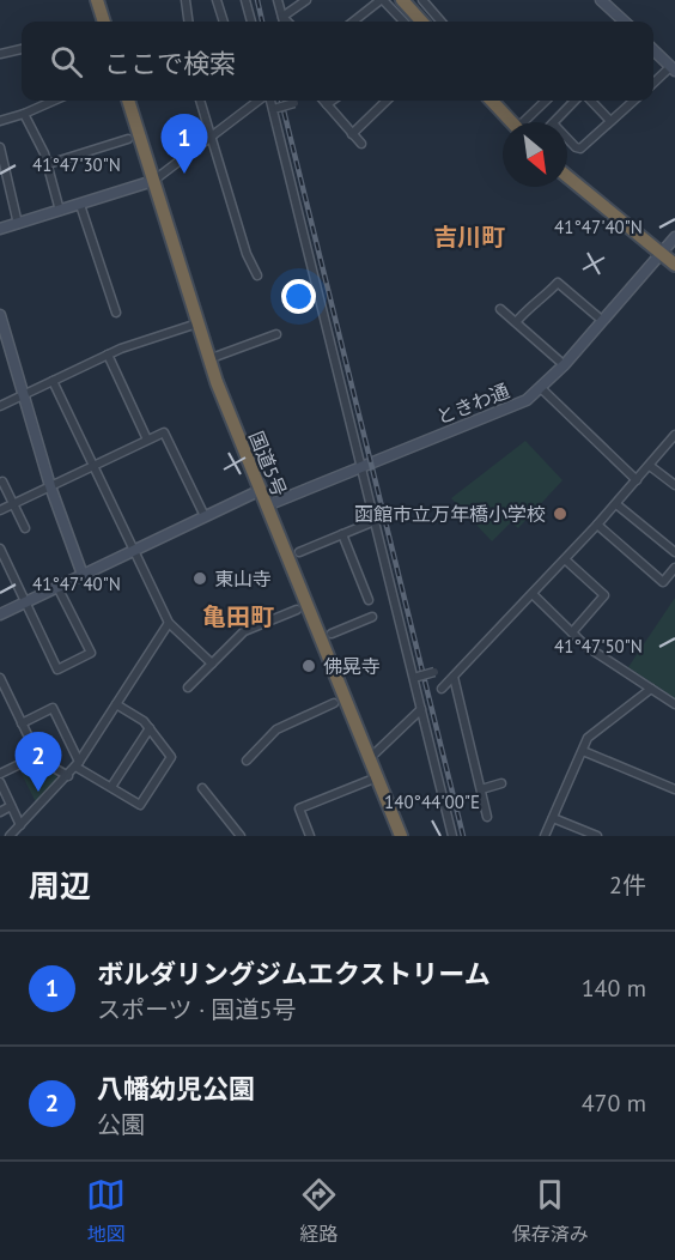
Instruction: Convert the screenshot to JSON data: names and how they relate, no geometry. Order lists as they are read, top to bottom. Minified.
{"streets":{"highway":["国道5号"],"street":["ときわ通"]},"crossings":[["ときわ通","国道5号"]],"districts":["吉川町","亀田町"],"places":["函館市立万年橋小学校","東山寺","佛晃寺"],"north":"bottom right","page":{"search":"ここで検索","pins":["1","2"],"heading":["周辺","2件"],"list":[{"mark":"1","name":"ボルダリングジムエクストリーム","note":"スポーツ · 国道5号","value":"140 m"},{"mark":"2","name":"八幡幼児公園","note":"公園","value":"470 m"}],"nav":["地図","経路","保存済み"]},"coordinates":["41°47'30\"N","41°47'40\"N","41°47'50\"N","140°44'00\"E"]}
